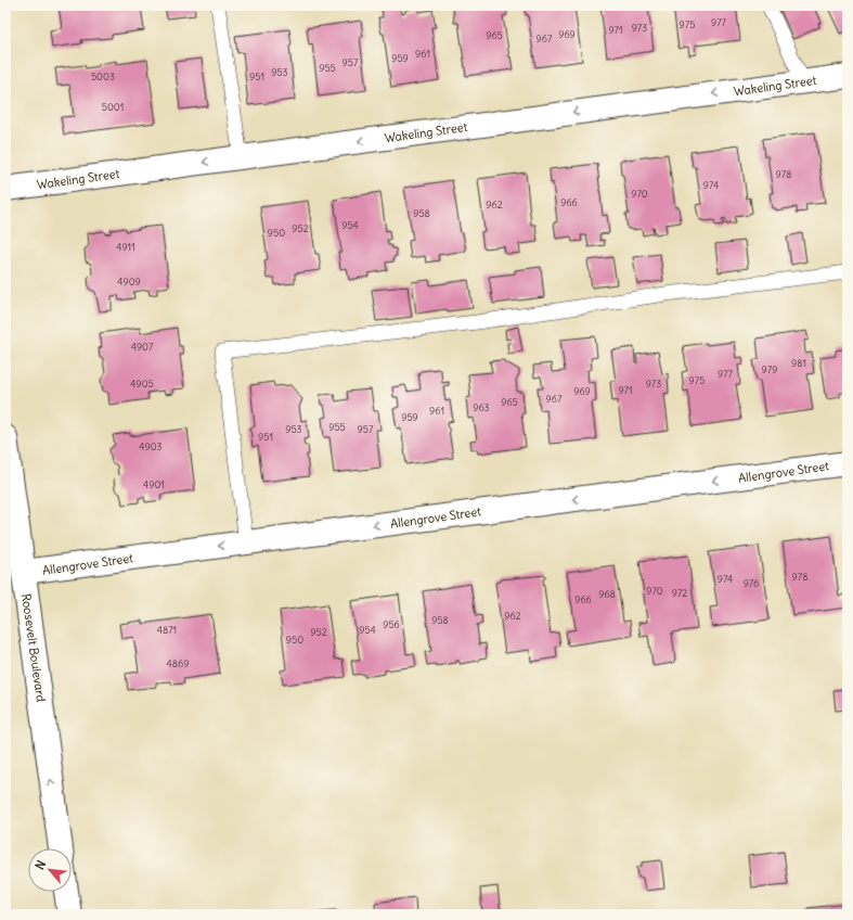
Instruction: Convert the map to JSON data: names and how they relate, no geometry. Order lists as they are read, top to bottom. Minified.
{"streets":{"main road":["Wakeling Street","Allengrove Street","Roosevelt Boulevard"]},"crossings":[["Allengrove Street","Roosevelt Boulevard"]],"one_way":["Wakeling Street","Allengrove Street","Roosevelt Boulevard"],"house_numbers":["977","975","973","971","969","965","967","961","959","957","955","953","5003","951","5001","978","974","970","966","962","958","954","952","950","4911","4909","4907","981","979","977","975","4905","973","971","969","967","965","963","961","959","955","953","957","951","4903","4901","978","974","976","970","972","968","966","962","958","956","4871","954","952","950","4869"],"north":"top left"}
